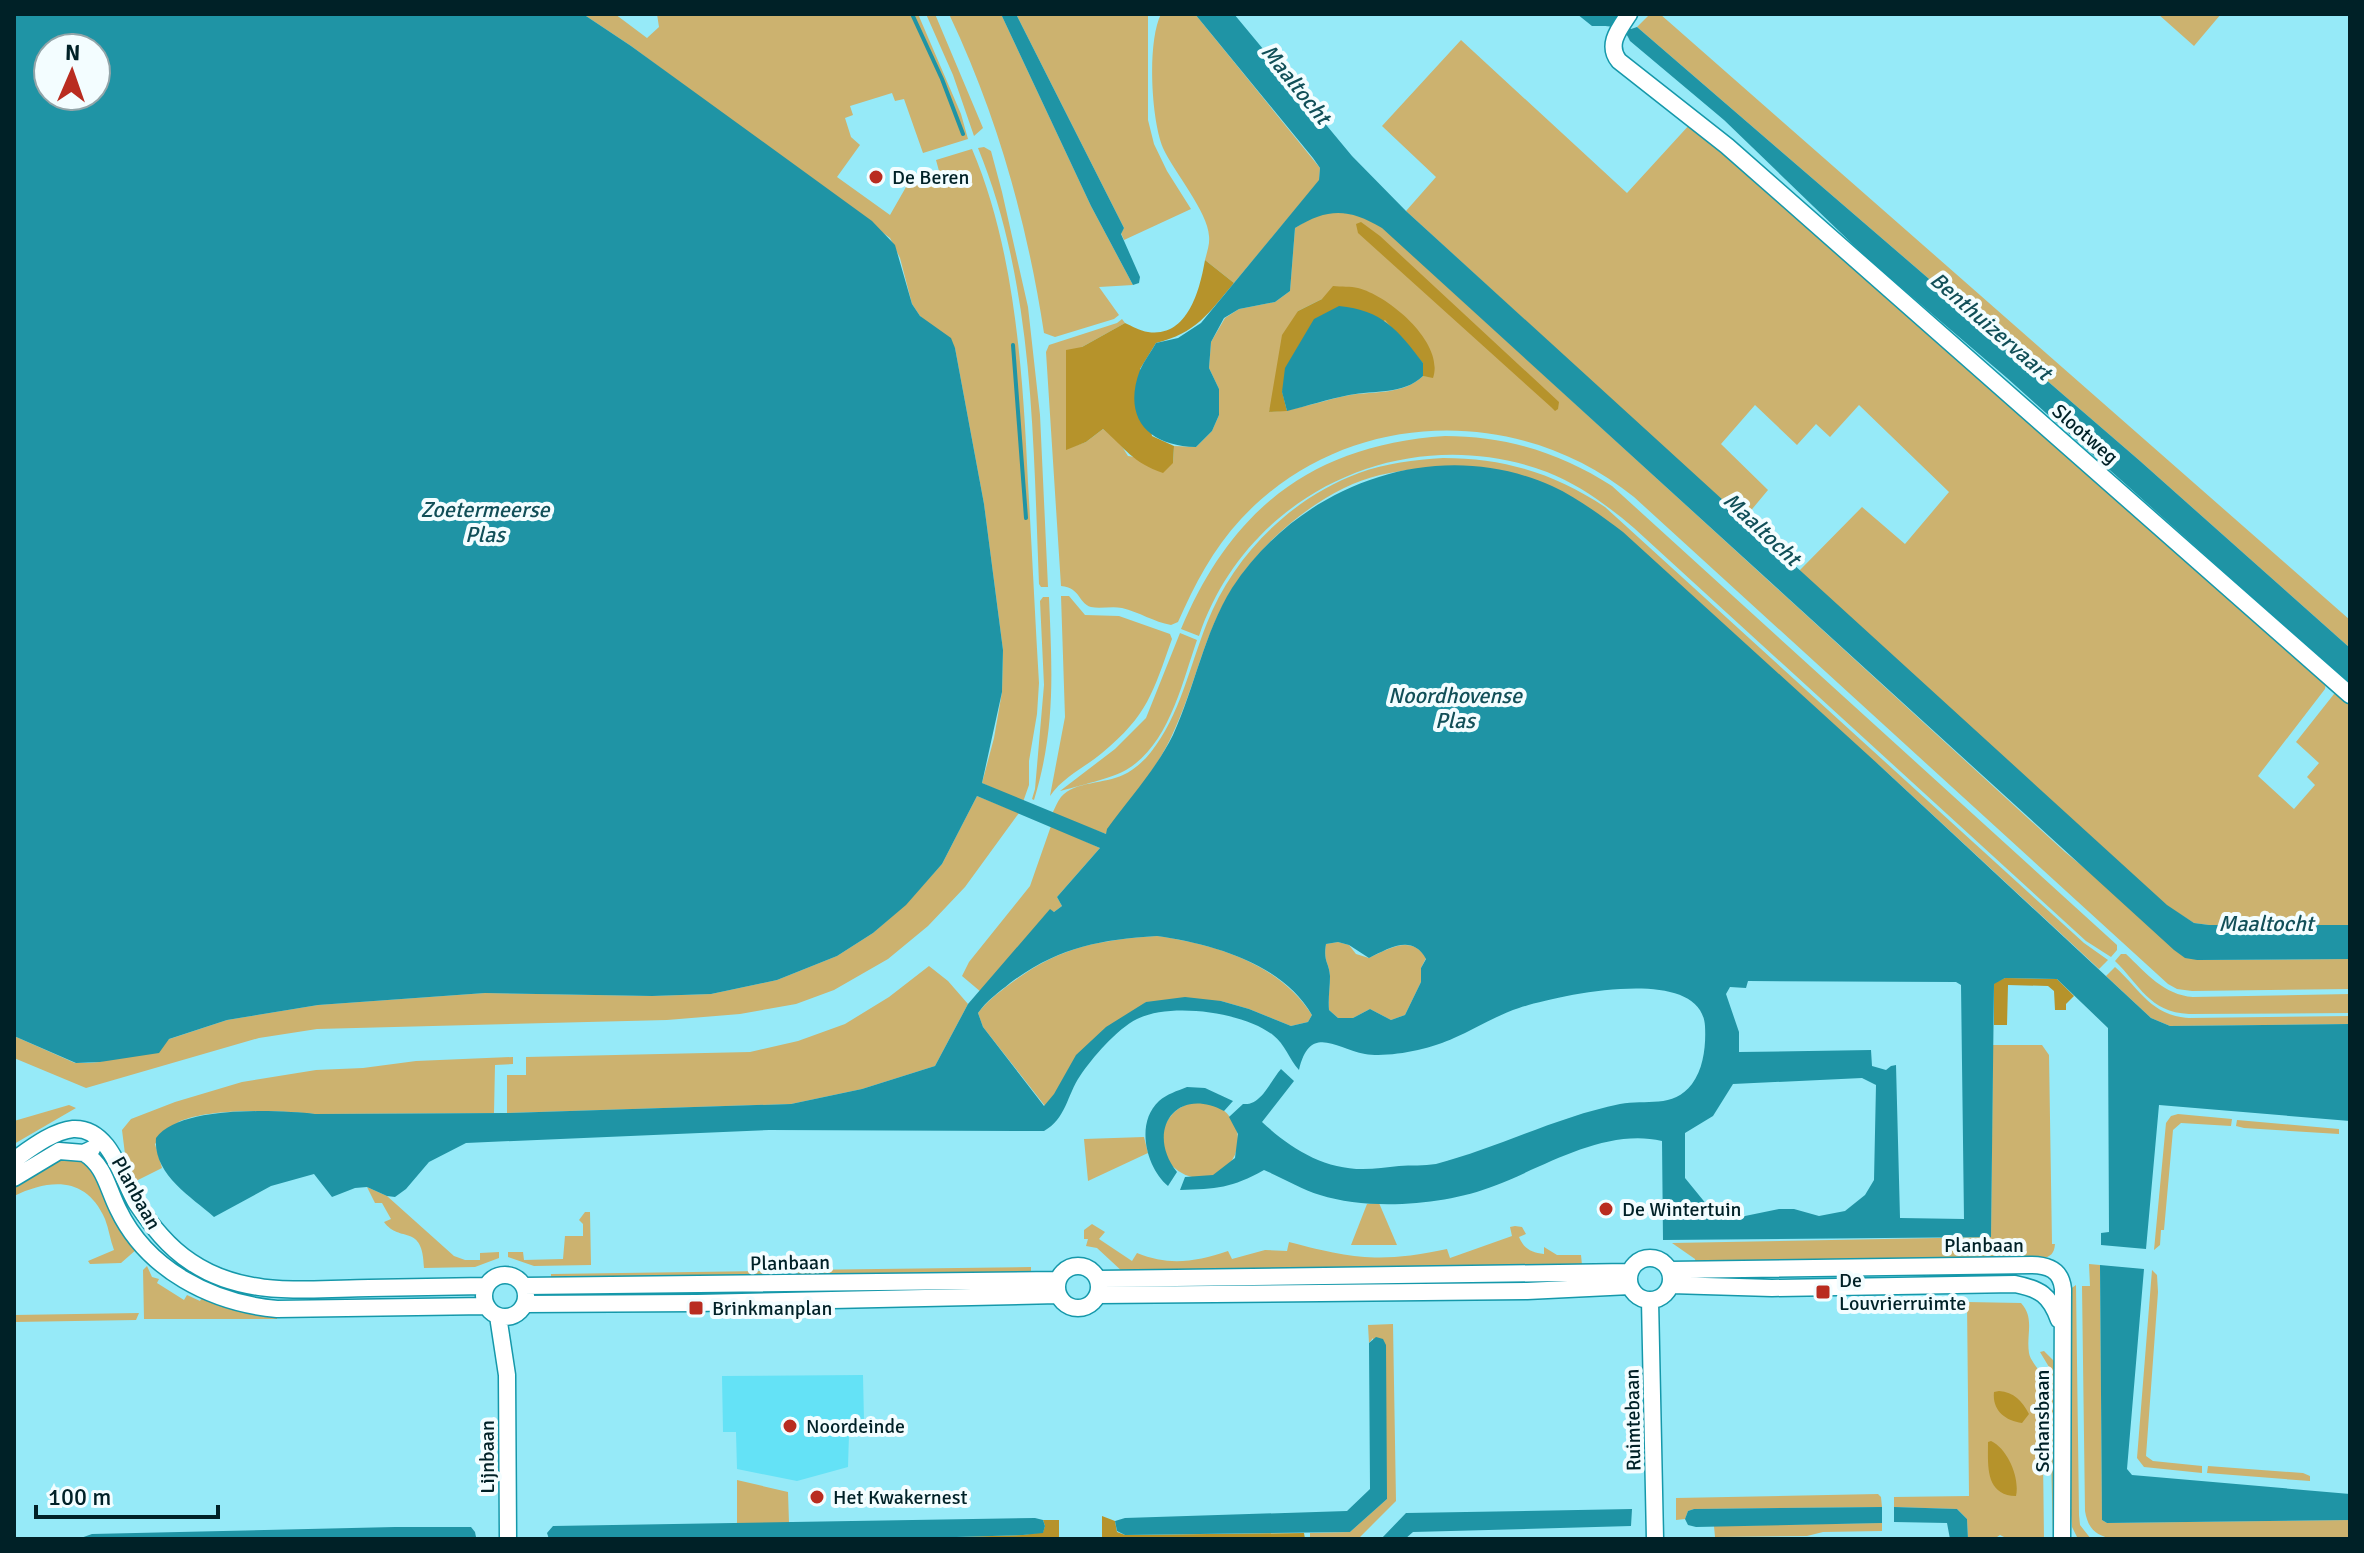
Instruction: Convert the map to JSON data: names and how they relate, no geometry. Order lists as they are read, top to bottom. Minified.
{"streets":{"street":["Slootweg","Planbaan","Ruimtebaan","Schansbaan","Lijnbaan"]},"crossings":[["Planbaan","Ruimtebaan"],["Planbaan","Schansbaan"],["Planbaan","Lijnbaan"]],"water":["Maaltocht","Benthuizervaart","Zoetermeerse Plas","Noordhovense Plas"],"places":{"other":["De Beren","De Wintertuin","Noordeinde","Het Kwakernest"],"transit":["De Louvrierruimte","Brinkmanplan"]},"scale_bar":"100 m","north":"top"}
